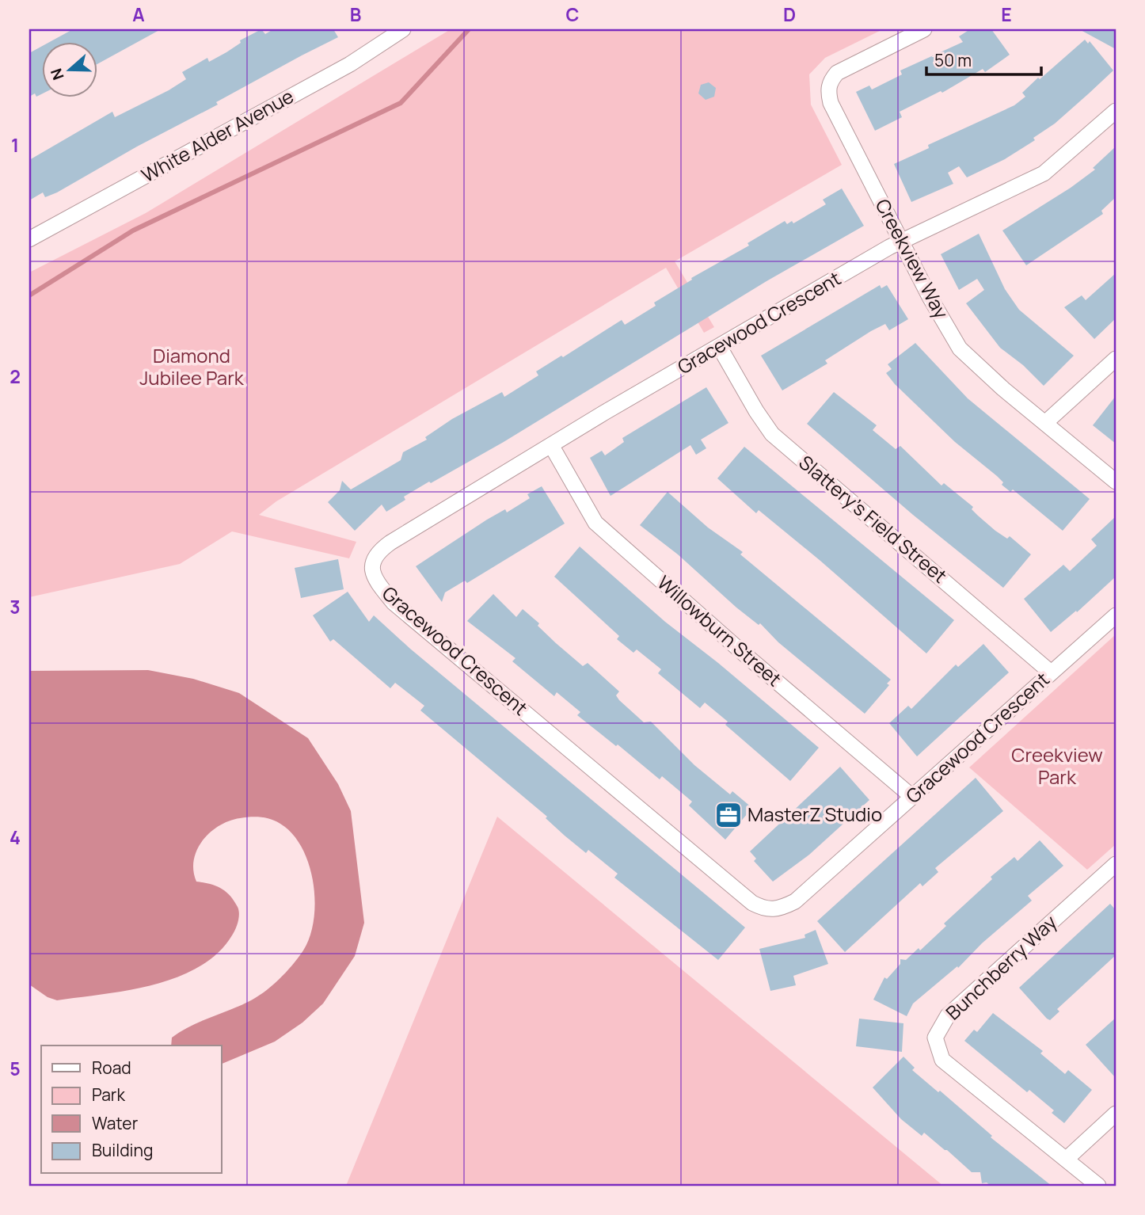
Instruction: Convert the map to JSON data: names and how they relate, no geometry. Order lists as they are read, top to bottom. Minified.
{"streets":{"street":["White Alder Avenue","Creekview Way","Gracewood Crescent","Slattery's Field Street","Willowburn Street","Bunchberry Way"]},"crossings":[["Creekview Way","Gracewood Crescent"],["Gracewood Crescent","Slattery's Field Street"],["Gracewood Crescent","Willowburn Street"]],"parks":["Diamond Jubilee Park","Creekview Park"],"places":{"office":["MasterZ Studio"]},"legend":["Road","Park","Water","Building"],"scale_bar":"50 m","north":"left","grid":{"columns":["A","B","C","D","E"],"rows":["1","2","3","4","5"]}}
